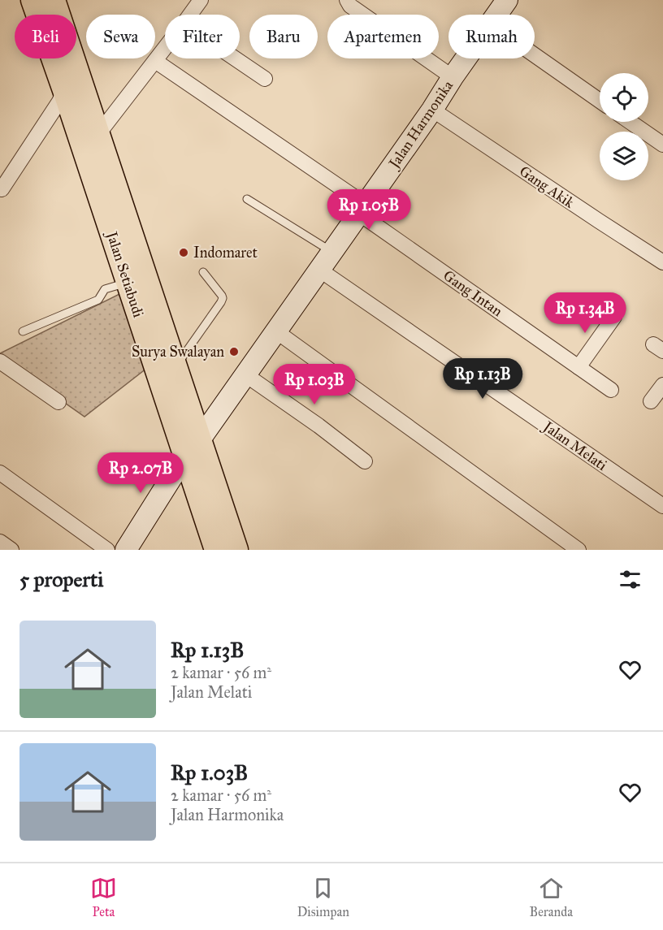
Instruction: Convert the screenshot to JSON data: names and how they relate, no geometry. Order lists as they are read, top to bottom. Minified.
{"streets":{"main road":["Jalan Setiabudi"],"street":["Jalan Harmonika","Gang Akik","Gang Intan","Jalan Melati"]},"crossings":[["Jalan Harmonika","Gang Akik"],["Jalan Harmonika","Jalan Setiabudi"],["Jalan Harmonika","Gang Intan"],["Jalan Harmonika","Jalan Melati"]],"places":["Indomaret","Surya Swalayan"],"page":{"chip":["Beli","Sewa","Filter","Baru","Apartemen","Rumah"],"price":["Rp 1.05B","Rp 1.34B","Rp 1.13B","Rp 1.03B","Rp 2.07B"],"heading":"5 properti","list":[{"name":"Rp 1.13B","note":"2 kamar · 56 m² · Jalan Melati"},{"name":"Rp 1.03B","note":"2 kamar · 56 m² · Jalan Harmonika"}],"tabs":["Peta","Disimpan","Beranda"]}}
